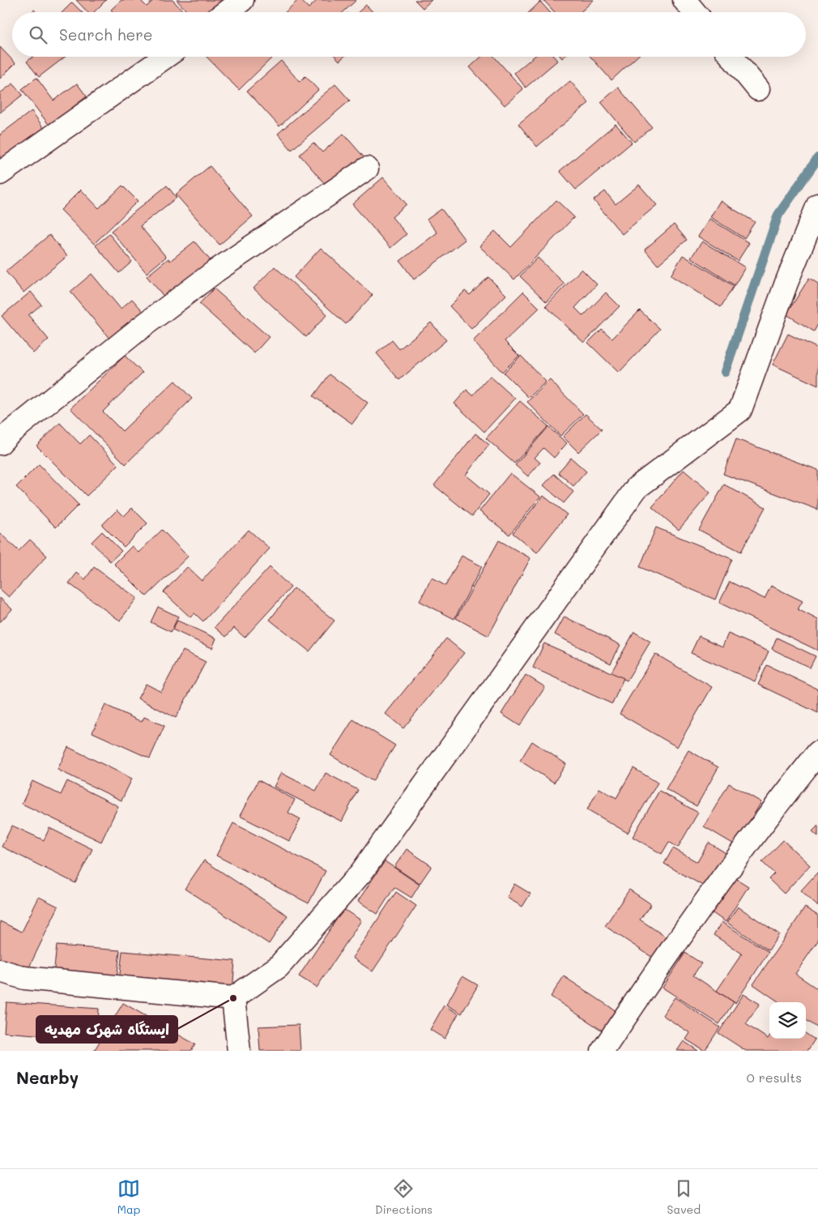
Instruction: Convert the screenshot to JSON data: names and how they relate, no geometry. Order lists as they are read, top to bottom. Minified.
{"places":["ایستگاه شهرک مهدیه"],"page":{"search":"Search here","heading":["Nearby","0 results"],"nav":["Map","Directions","Saved"]}}
